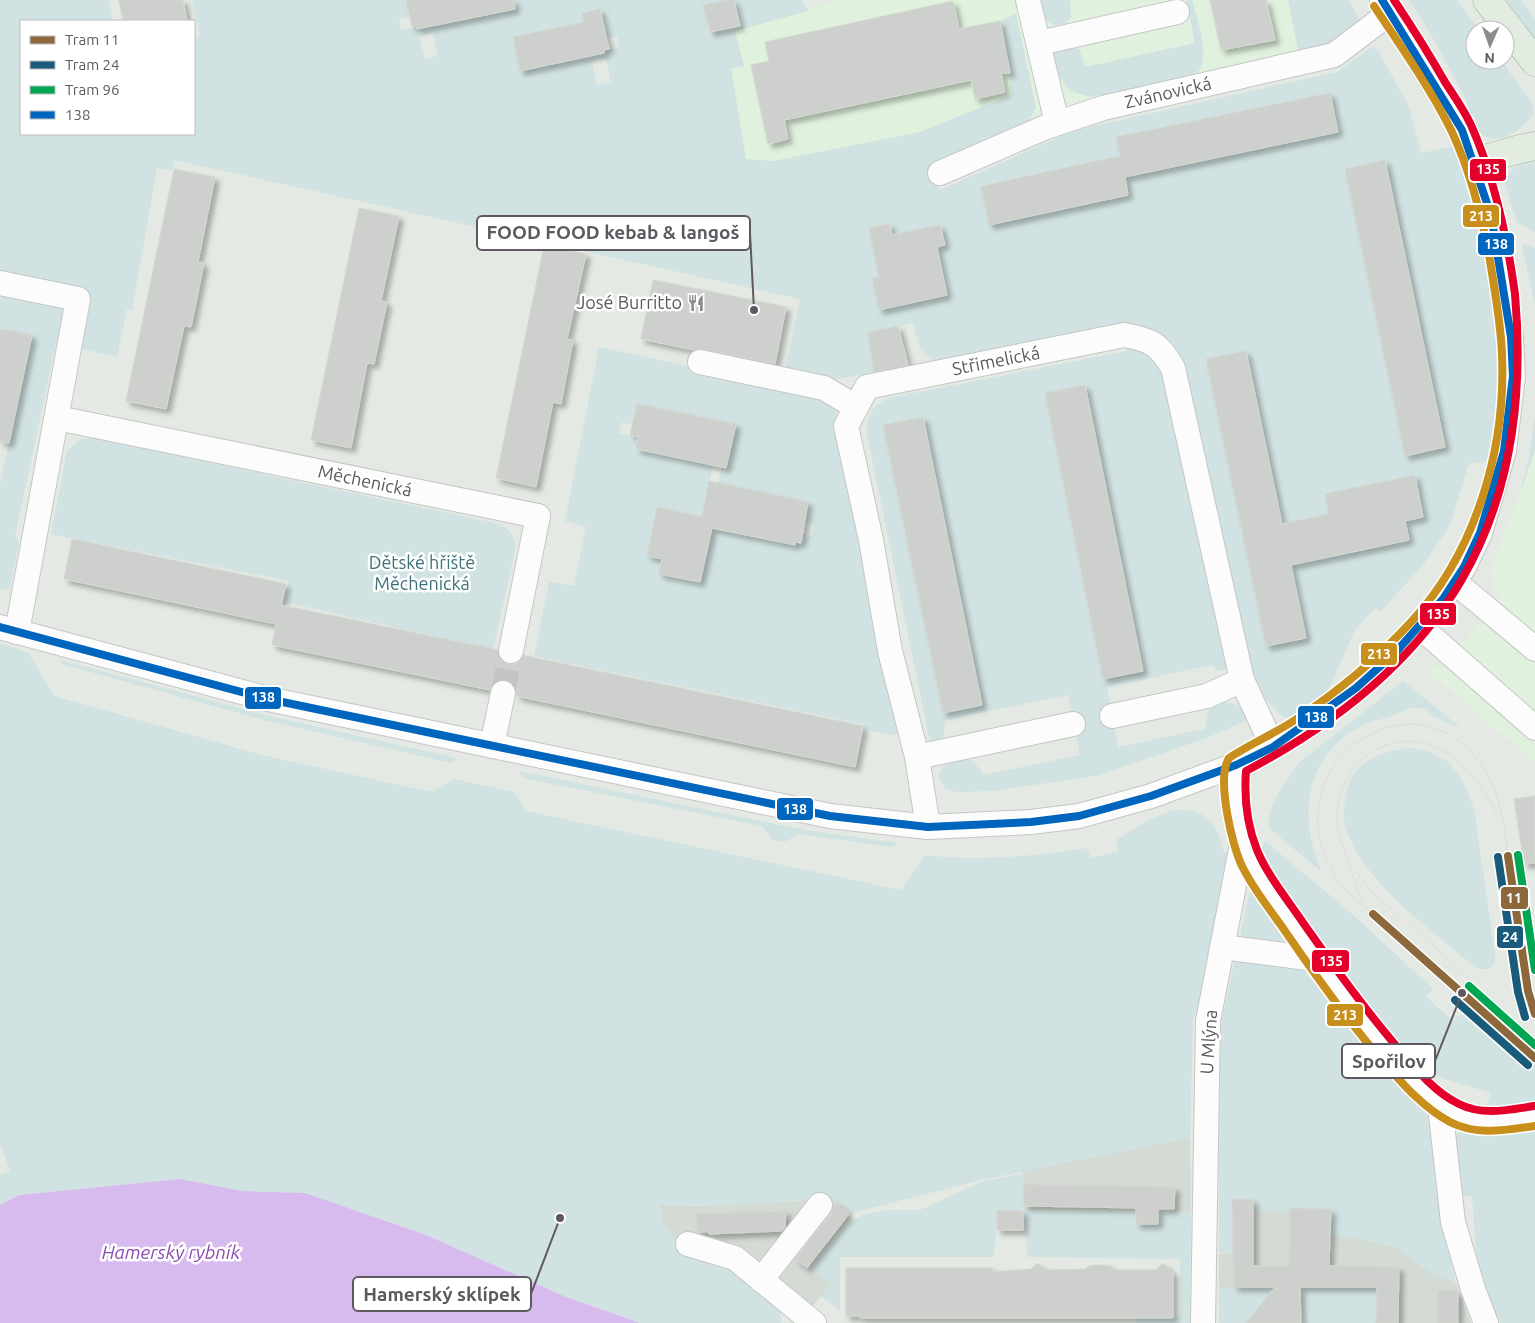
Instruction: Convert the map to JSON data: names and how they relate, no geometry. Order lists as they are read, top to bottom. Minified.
{"streets":{"street":["Zvánovická","Střimelická","Měchenická","U Mlýna"]},"water":["Hamerský rybník"],"parks":["Dětské hřiště Měchenická"],"places":{"restaurant":["José Burritto"],"other":["FOOD FOOD kebab & langoš","Spořilov","Hamerský sklípek"]},"lines":["transit line 138","transit line 135","transit line 213","tram line 96","tram line 11","tram line 24"],"legend":["Tram 11","Tram 24","Tram 96","138"],"north":"bottom"}
